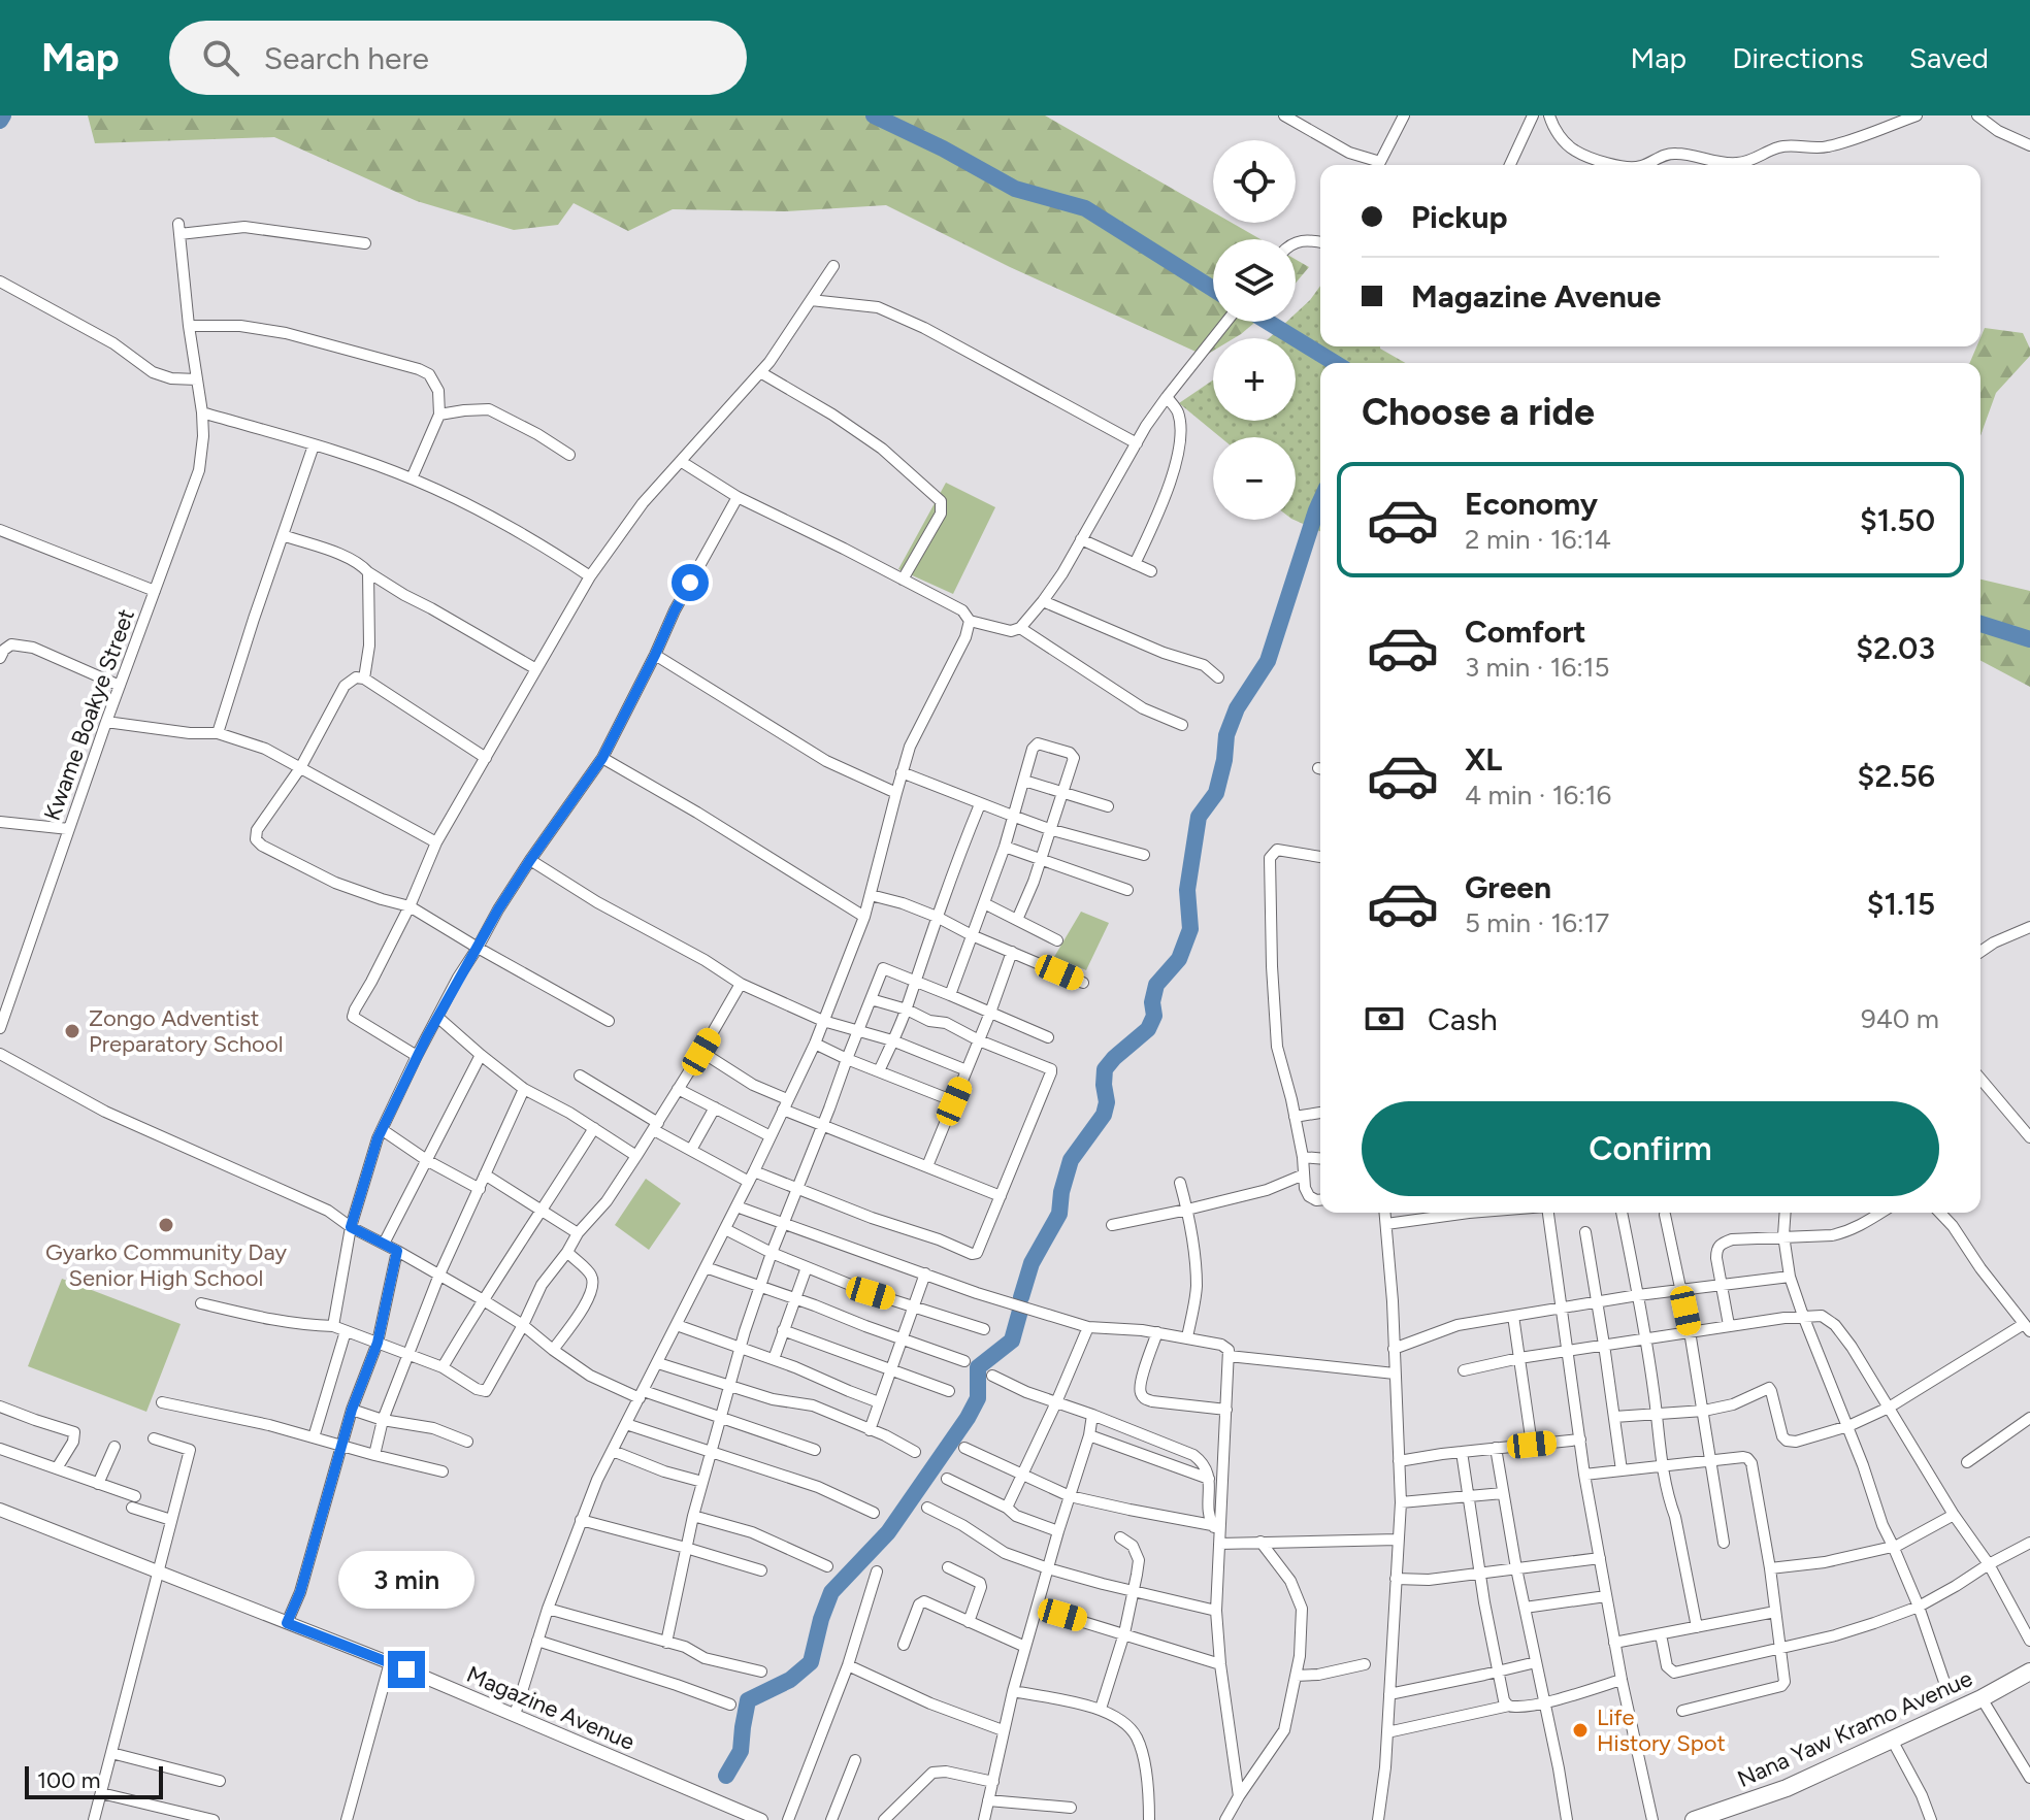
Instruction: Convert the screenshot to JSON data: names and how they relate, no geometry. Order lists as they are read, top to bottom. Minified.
{"streets":{"main road":["Nana Yaw Kramo Avenue"],"street":["Kwame Boakye Street","Magazine Avenue"]},"places":["Zongo Adventist Preparatory School","Gyarko Community Day Senior High School","Life History Spot"],"scale_bar":"100 m","page":{"header":"Map","search":"Search here","nav":["Map","Directions","Saved"],"map_buttons":["+","−"],"banner":["Pickup","Magazine Avenue"],"heading":"Choose a ride","list":[{"name":"Economy","note":"2 min · 16:14","value":"$1.50"},{"name":"Comfort","note":"3 min · 16:15","value":"$2.03"},{"name":"XL","note":"4 min · 16:16","value":"$2.56"},{"name":"Green","note":"5 min · 16:17","value":"$1.15"}],"pay":["Cash","940 m"],"buttons":"Confirm","bubble":"3 min","scale":"100 m"}}
